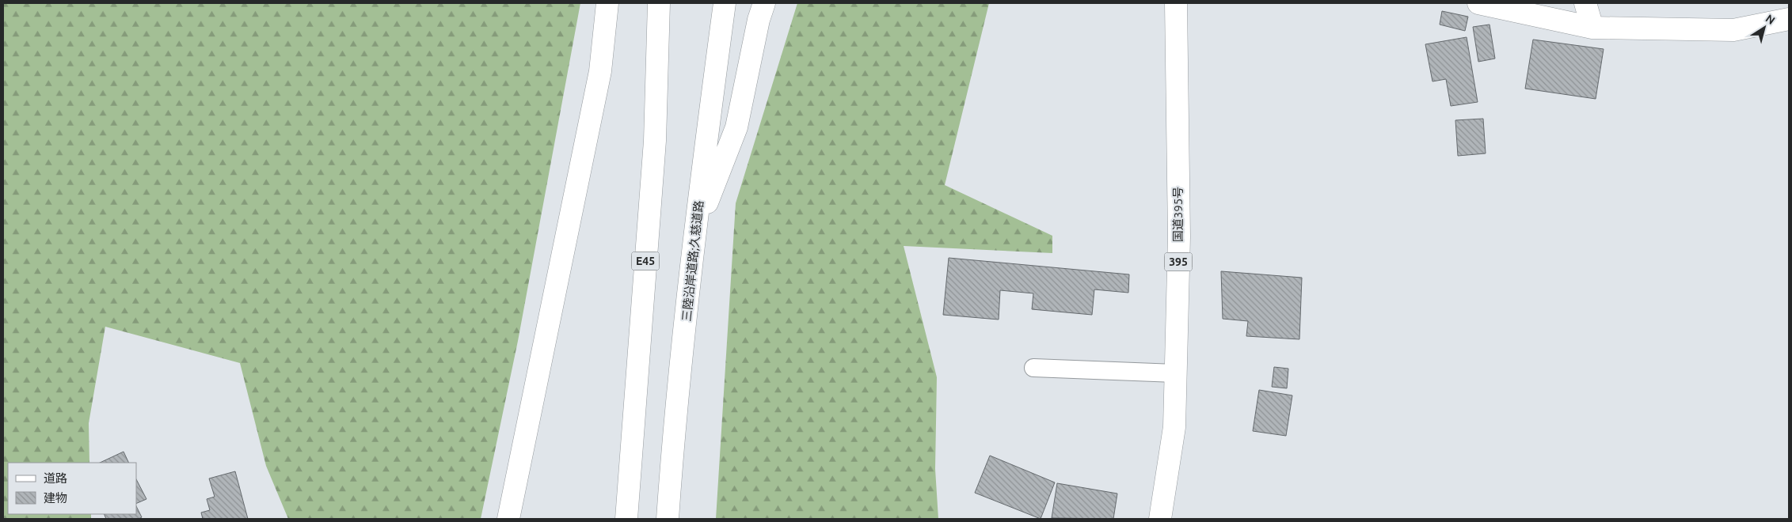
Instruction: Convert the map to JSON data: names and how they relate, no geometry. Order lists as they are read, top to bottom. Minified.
{"streets":{"main road":["国道395号","E45","三陸沿岸道路;久慈道路","395"]},"legend":["道路","建物"],"north":"top right"}
